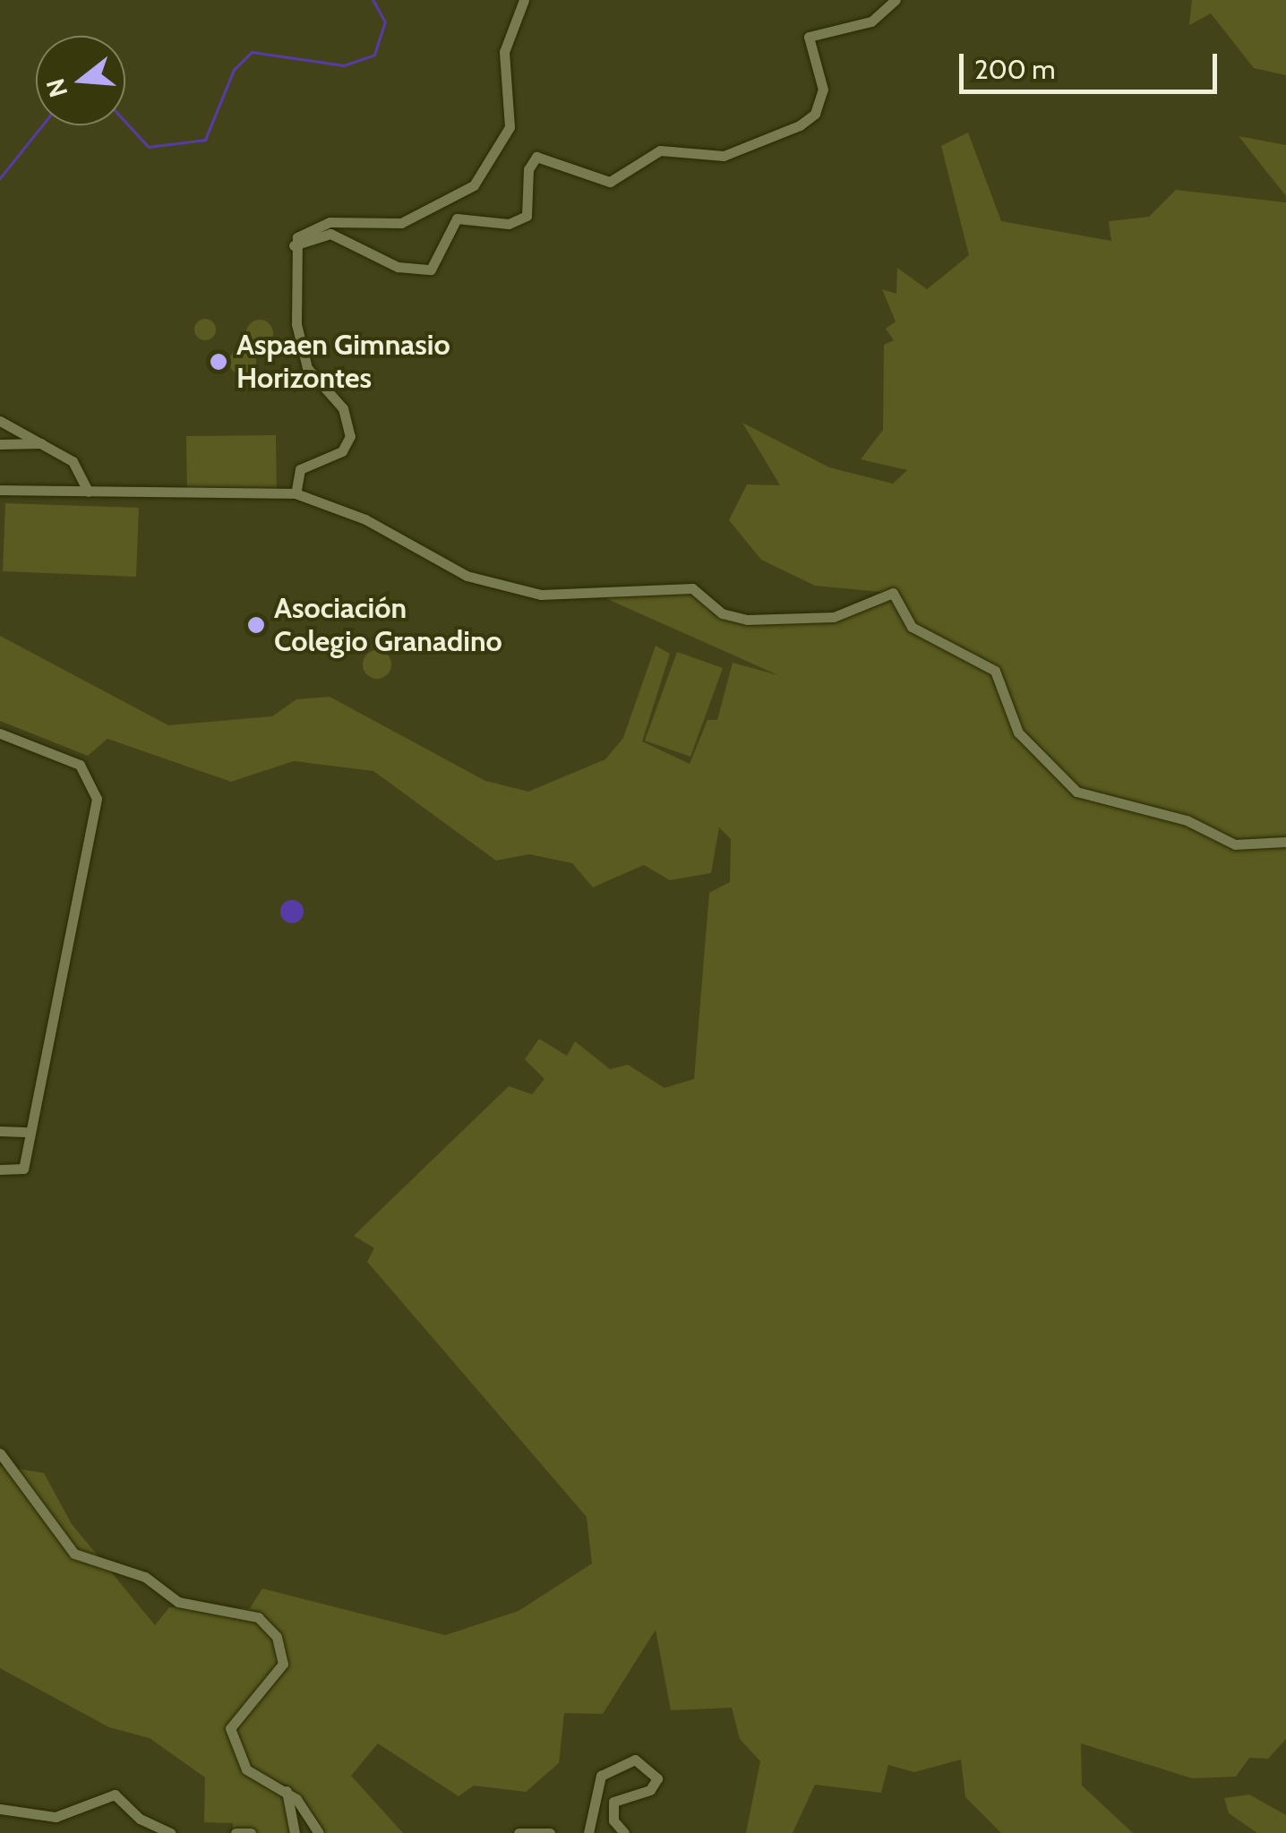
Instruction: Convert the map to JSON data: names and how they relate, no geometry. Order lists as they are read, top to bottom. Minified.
{"places":["Aspaen Gimnasio Horizontes","Asociación Colegio Granadino"],"scale_bar":"200 m","north":"left"}
